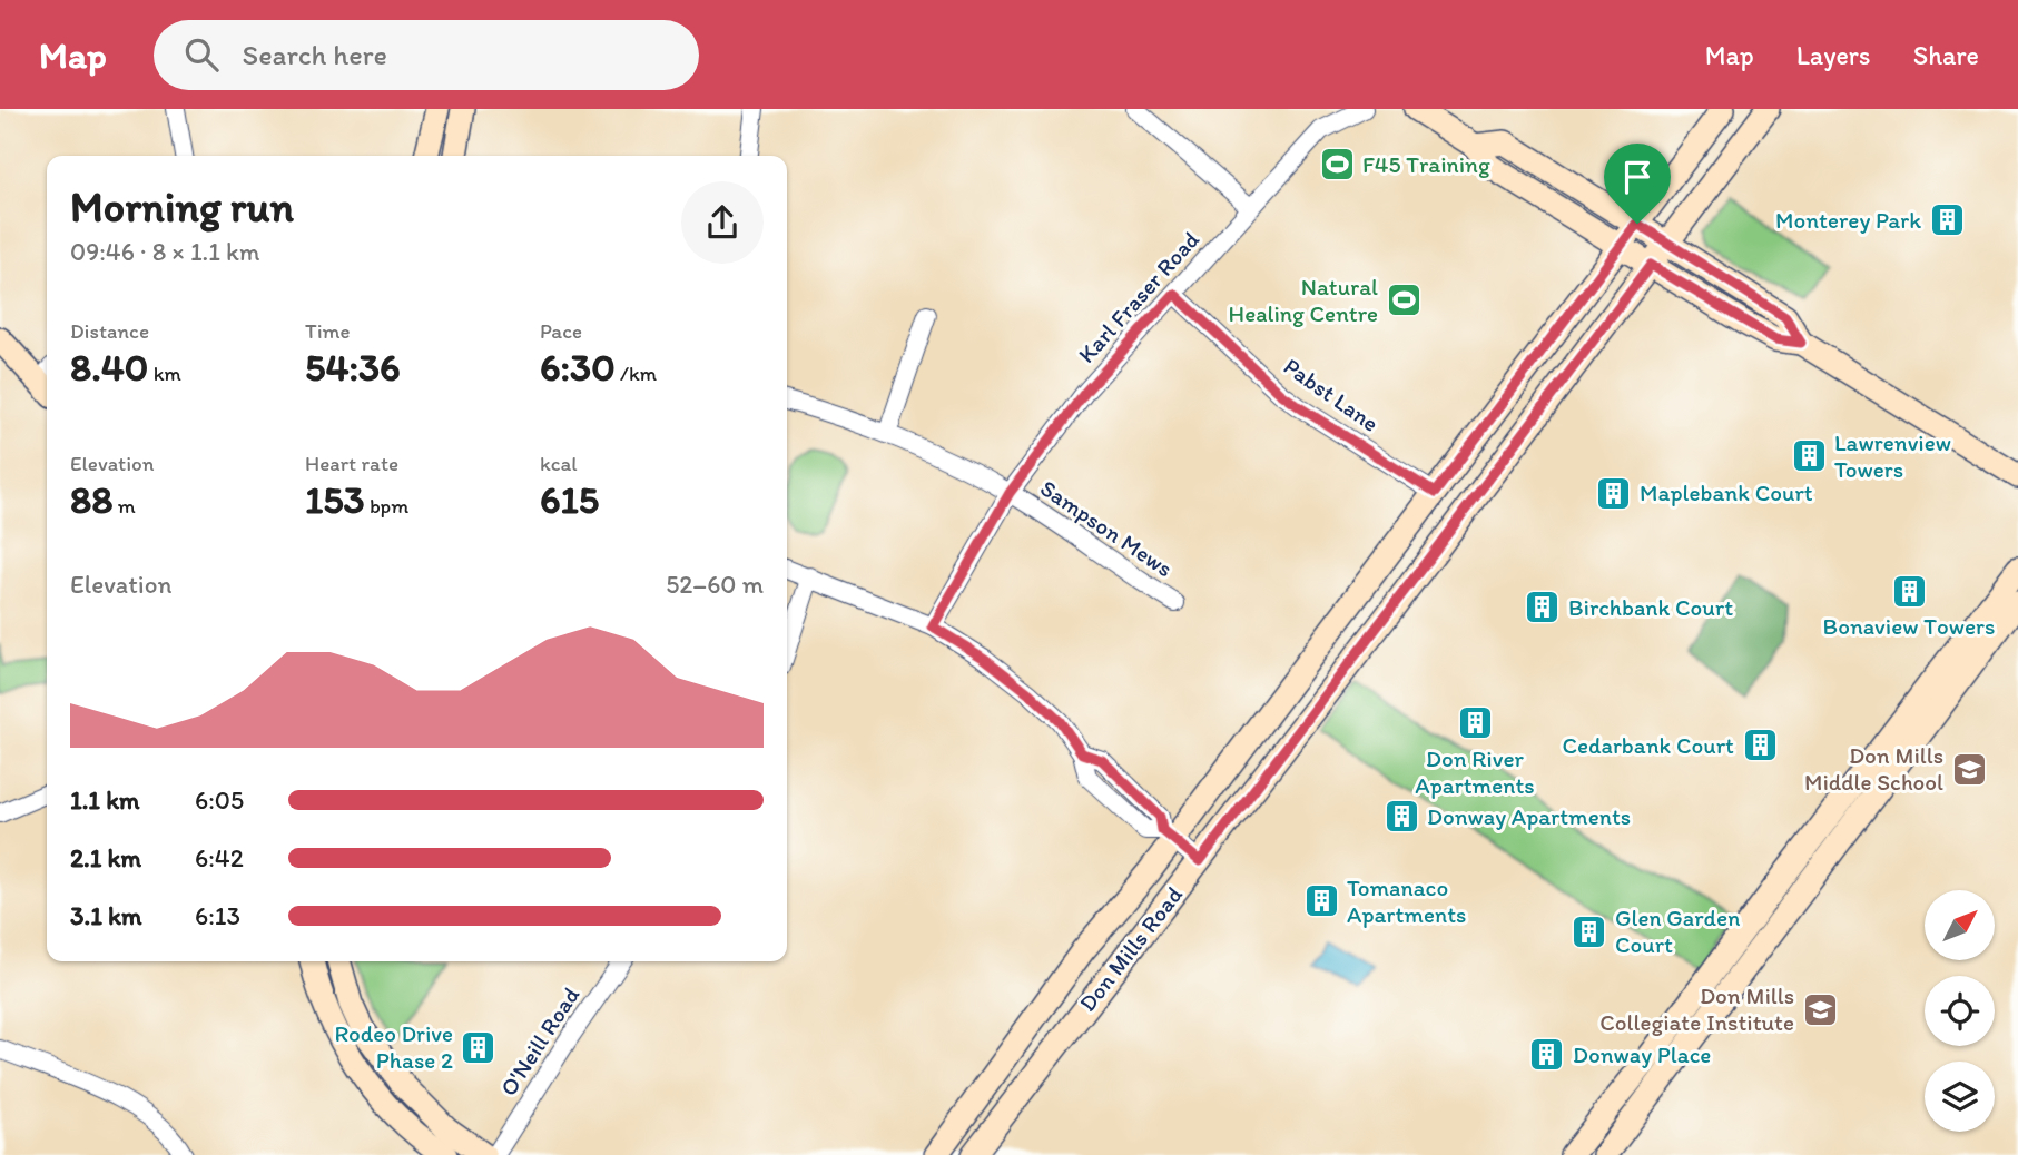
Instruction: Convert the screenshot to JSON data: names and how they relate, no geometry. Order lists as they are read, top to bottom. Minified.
{"streets":{"main road":["Don Mills Road"],"street":["Karl Fraser Road","Pabst Lane","Sampson Mews","O'Neill Road"]},"crossings":[["Karl Fraser Road","Pabst Lane"],["Karl Fraser Road","Sampson Mews"],["Pabst Lane","Don Mills Road"]],"places":{"sports":["F45 Training","Natural Healing Centre"],"building":["Monterey Park","Lawrenview Towers","Maplebank Court","Bonaview Towers","Birchbank Court","Don River Apartments","Cedarbank Court","Donway Apartments","Tomanaco Apartments","Glen Garden Court","Rodeo Drive Phase 2","Donway Place"],"school or university":["Don Mills Middle School","Don Mills Collegiate Institute"]},"north":"top right","page":{"header":"Map","search":"Search here","nav":["Map","Layers","Share"],"heading":["Morning run","09:46 · 8 × 1.1 km"],"stats":[["Distance","8.40 km"],["Time","54:36"],["Pace","6:30 /km"],["Elevation","88 m"],["Heart rate","153 bpm"],["kcal","615"]],"chart":["Elevation","52–60 m"],"list":[{"name":"1.1 km","note":"6:05"},{"name":"2.1 km","note":"6:42"},{"name":"3.1 km","note":"6:13"}]}}
